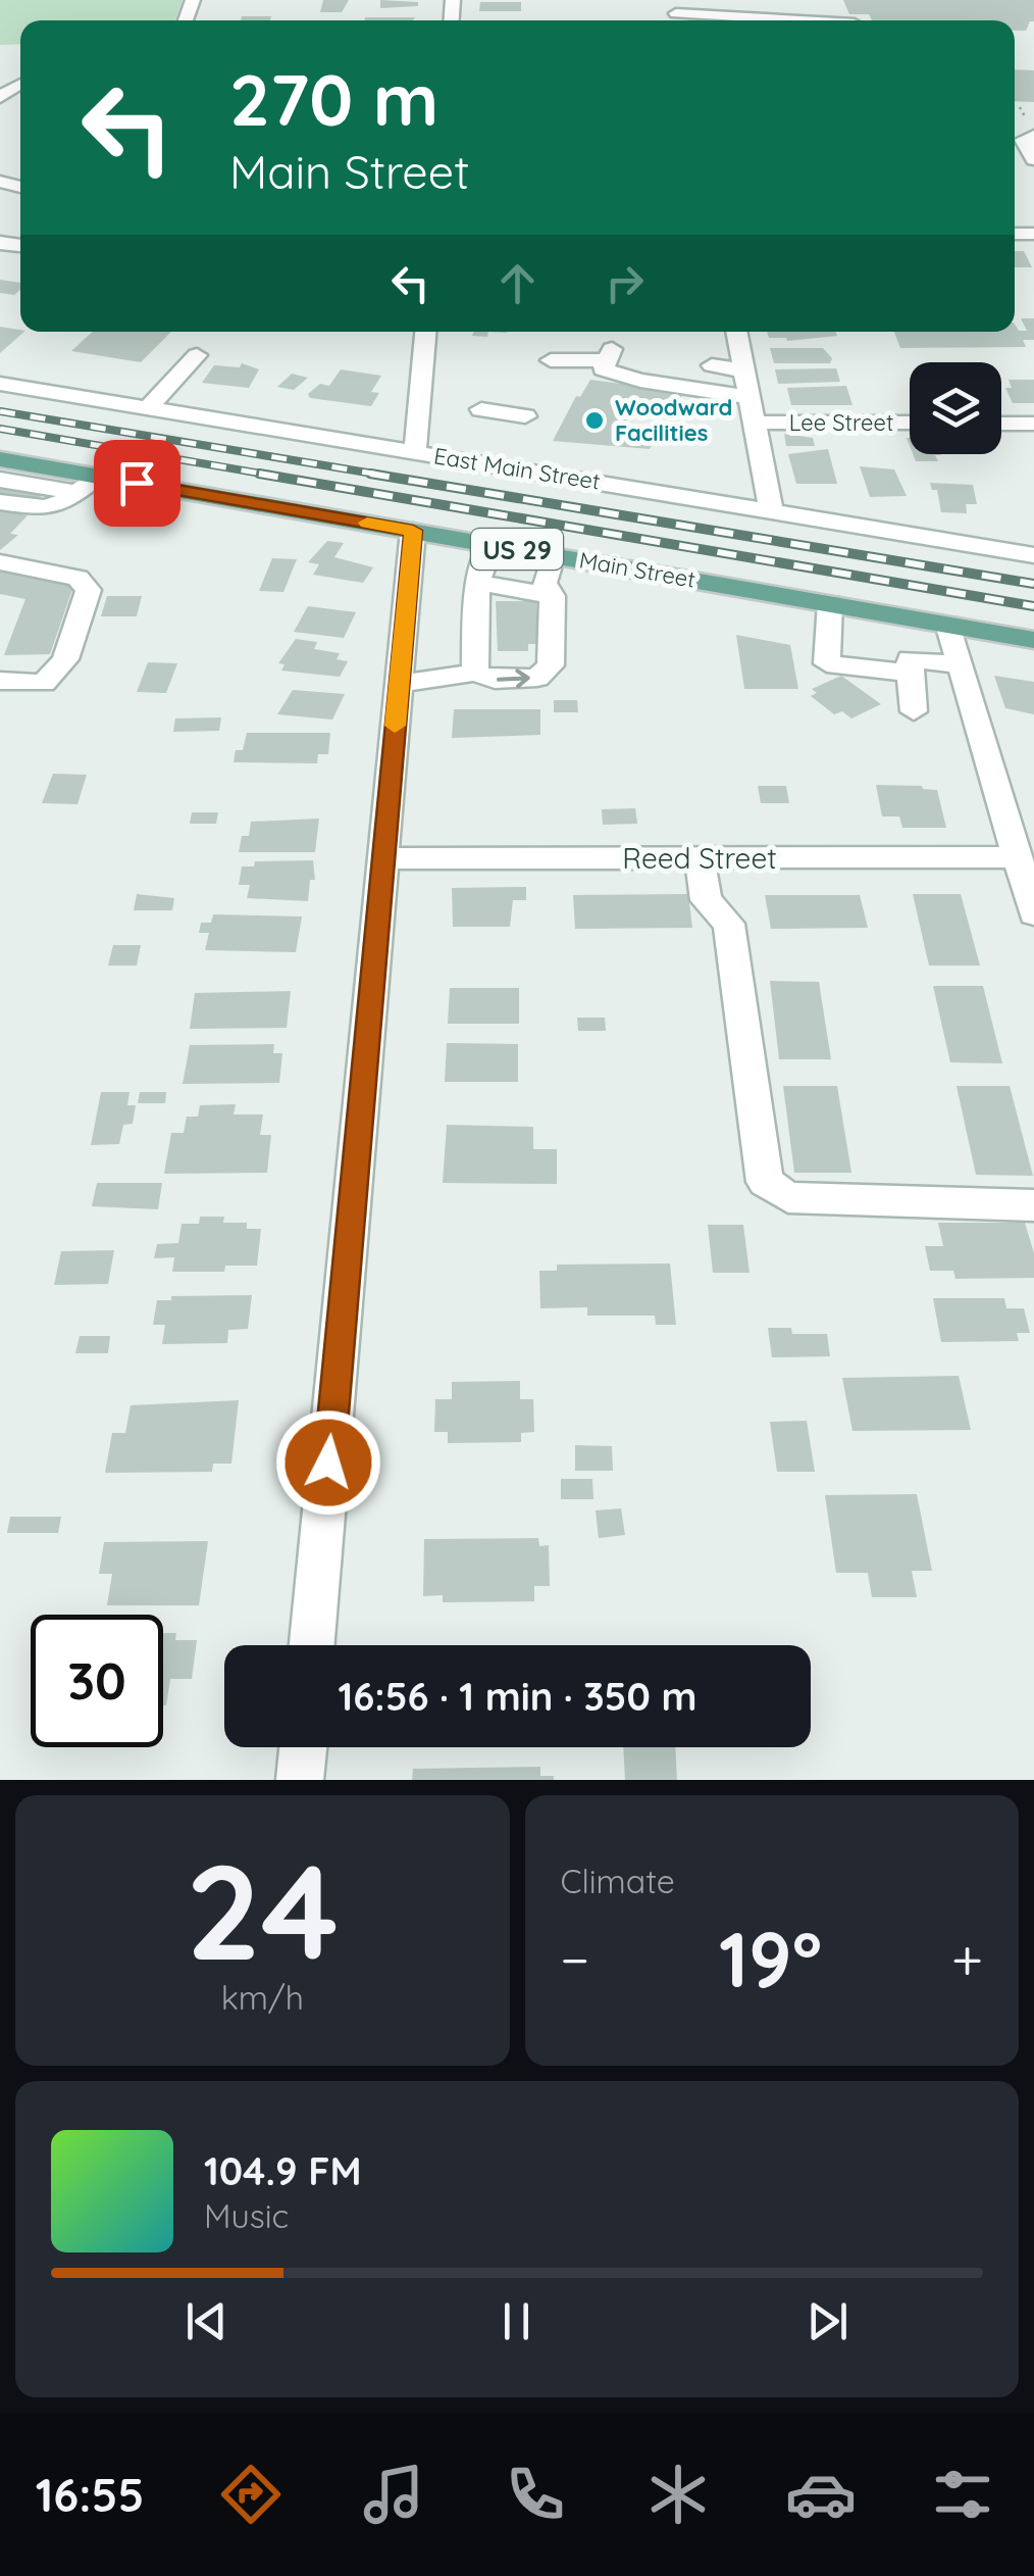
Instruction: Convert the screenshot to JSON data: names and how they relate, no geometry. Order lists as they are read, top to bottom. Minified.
{"streets":{"main road":["US 29","Main Street"],"street":["Lee Street","East Main Street","Reed Street"]},"places":["Woodward Facilities"],"page":{"turn":["270 m","Main Street"],"limit":"30","trip":"16:56 · 1 min · 350 m","tile":[["24","km/h"],"Climate"],"heat":["−","19°","+"],"song":["104.9 FM","Music"],"tabs":"16:55"}}
